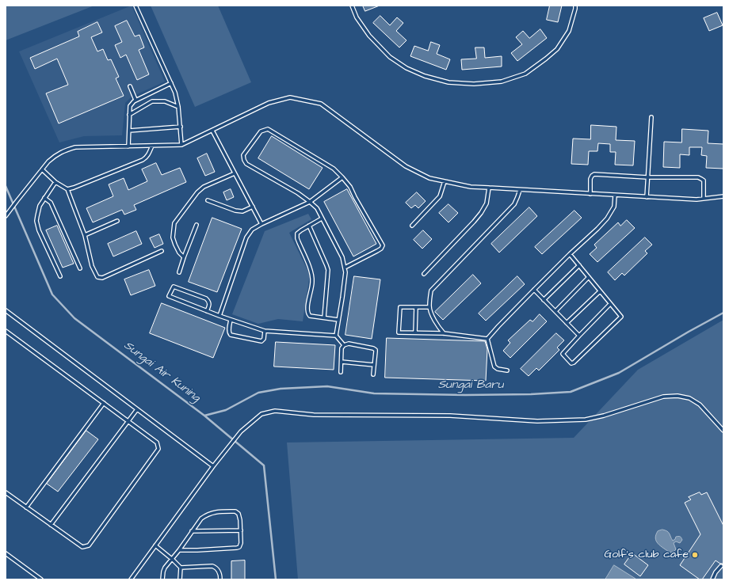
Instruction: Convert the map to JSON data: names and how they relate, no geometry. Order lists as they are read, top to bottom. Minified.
{"water":["Sungai Air Kuning","Sungai Baru"],"places":["Golf's club cafe"]}
